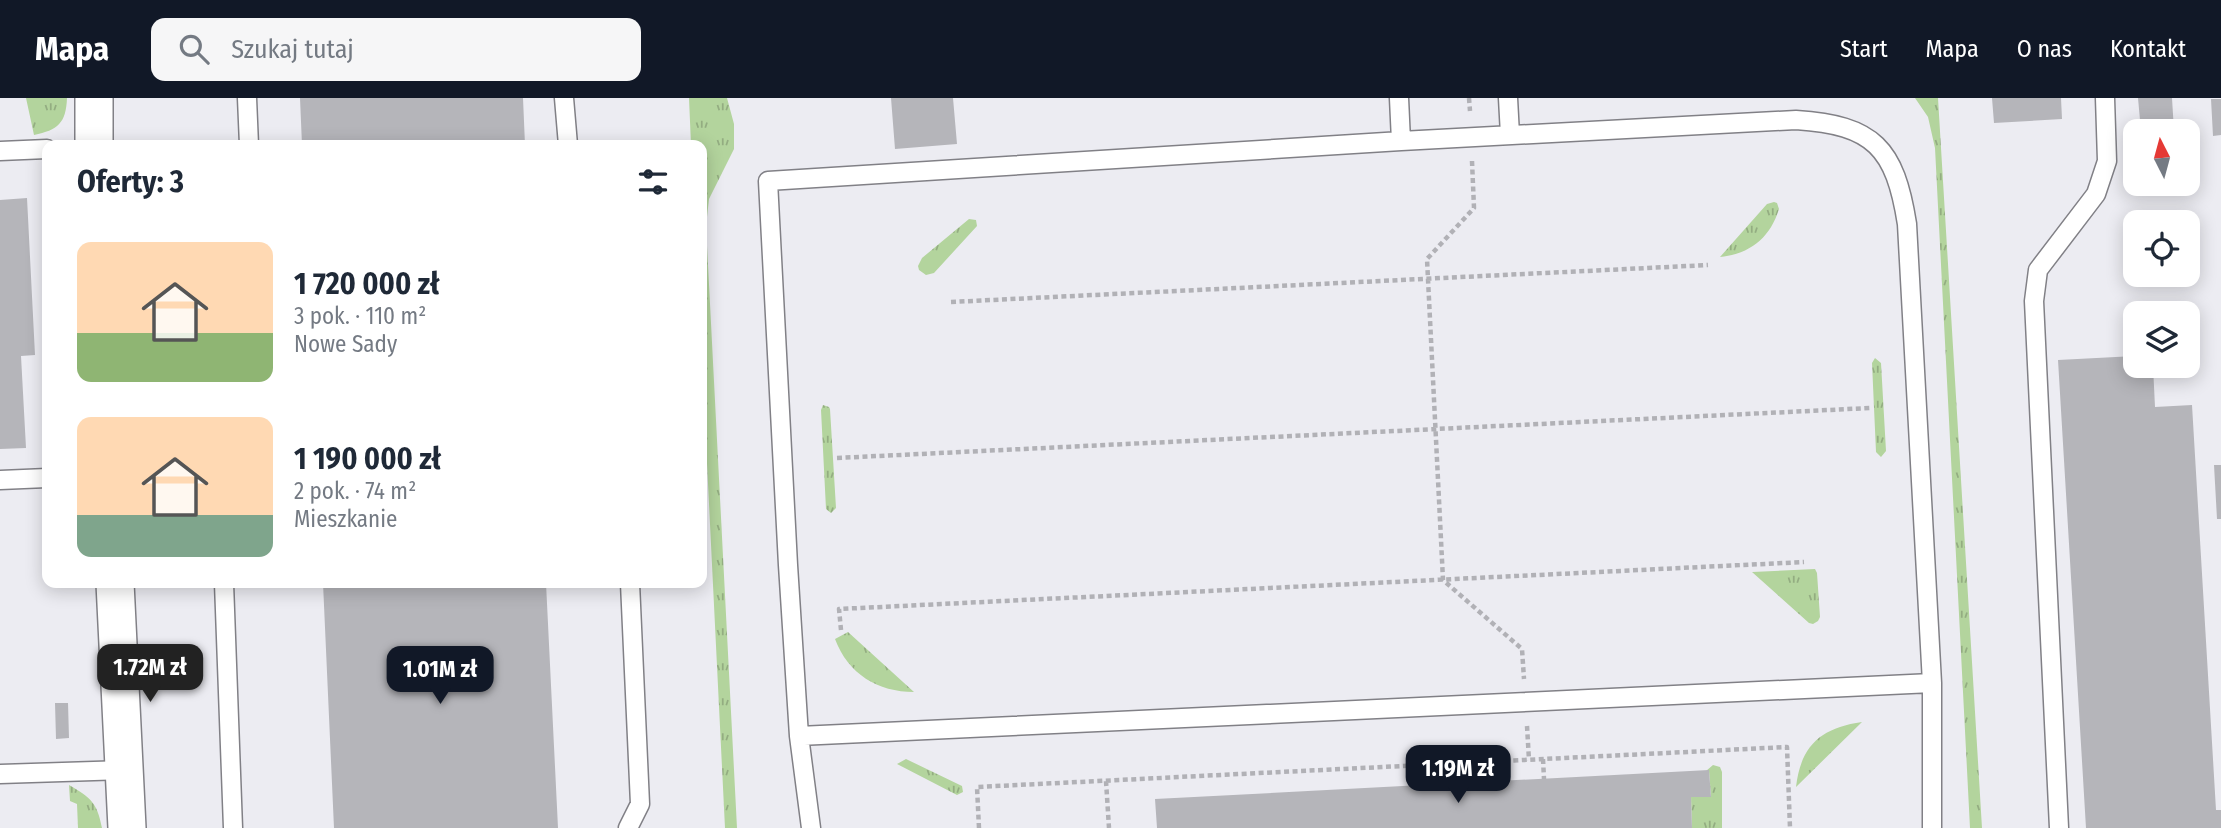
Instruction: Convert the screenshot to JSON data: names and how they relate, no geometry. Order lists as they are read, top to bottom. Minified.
{"north":"top","page":{"header":"Mapa","search":"Szukaj tutaj","nav":["Start","Mapa","O nas","Kontakt"],"heading":"Oferty: 3","list":[{"name":"1 720 000 zł","note":"3 pok. · 110 m² · Nowe Sady"},{"name":"1 190 000 zł","note":"2 pok. · 74 m² · Mieszkanie"}],"price":["1.72M zł","1.01M zł","1.19M zł"]}}
